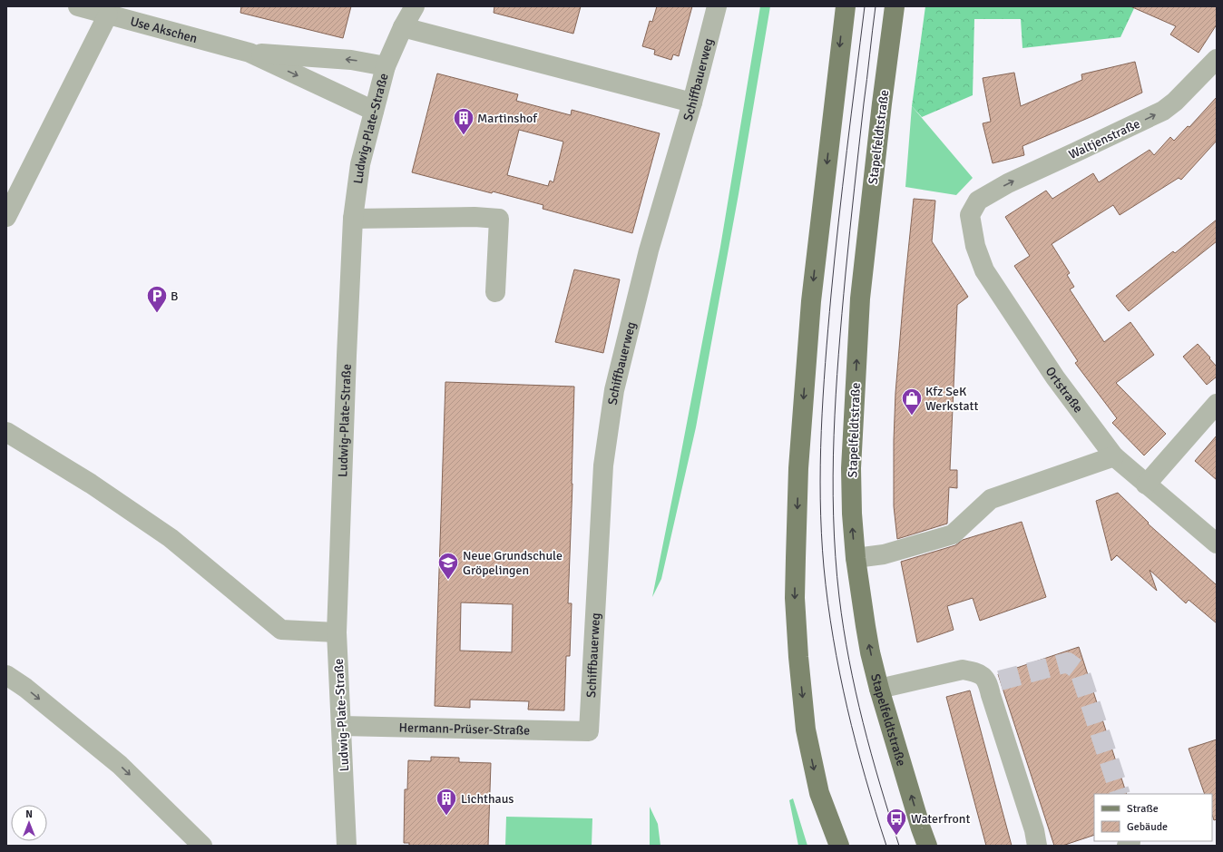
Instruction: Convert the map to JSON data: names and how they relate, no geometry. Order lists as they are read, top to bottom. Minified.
{"streets":{"main road":["Stapelfeldtstraße"],"street":["Use Akschen","Schiffbauerweg","Ludwig-Plate-Straße","Waltjenstraße","Ortstraße","Hermann-Prüser-Straße"]},"crossings":[["Use Akschen","Ludwig-Plate-Straße"],["Schiffbauerweg","Hermann-Prüser-Straße"],["Ludwig-Plate-Straße","Hermann-Prüser-Straße"],["Waltjenstraße","Ortstraße"]],"one_way":["Waltjenstraße"],"places":{"building":["Martinshof","Lichthaus"],"parking":["B"],"shop":["Kfz SeK Werkstatt"],"school or university":["Neue Grundschule Gröpelingen"],"bus stop":["Waterfront"]},"legend":["Straße","Gebäude"],"north":"top"}
